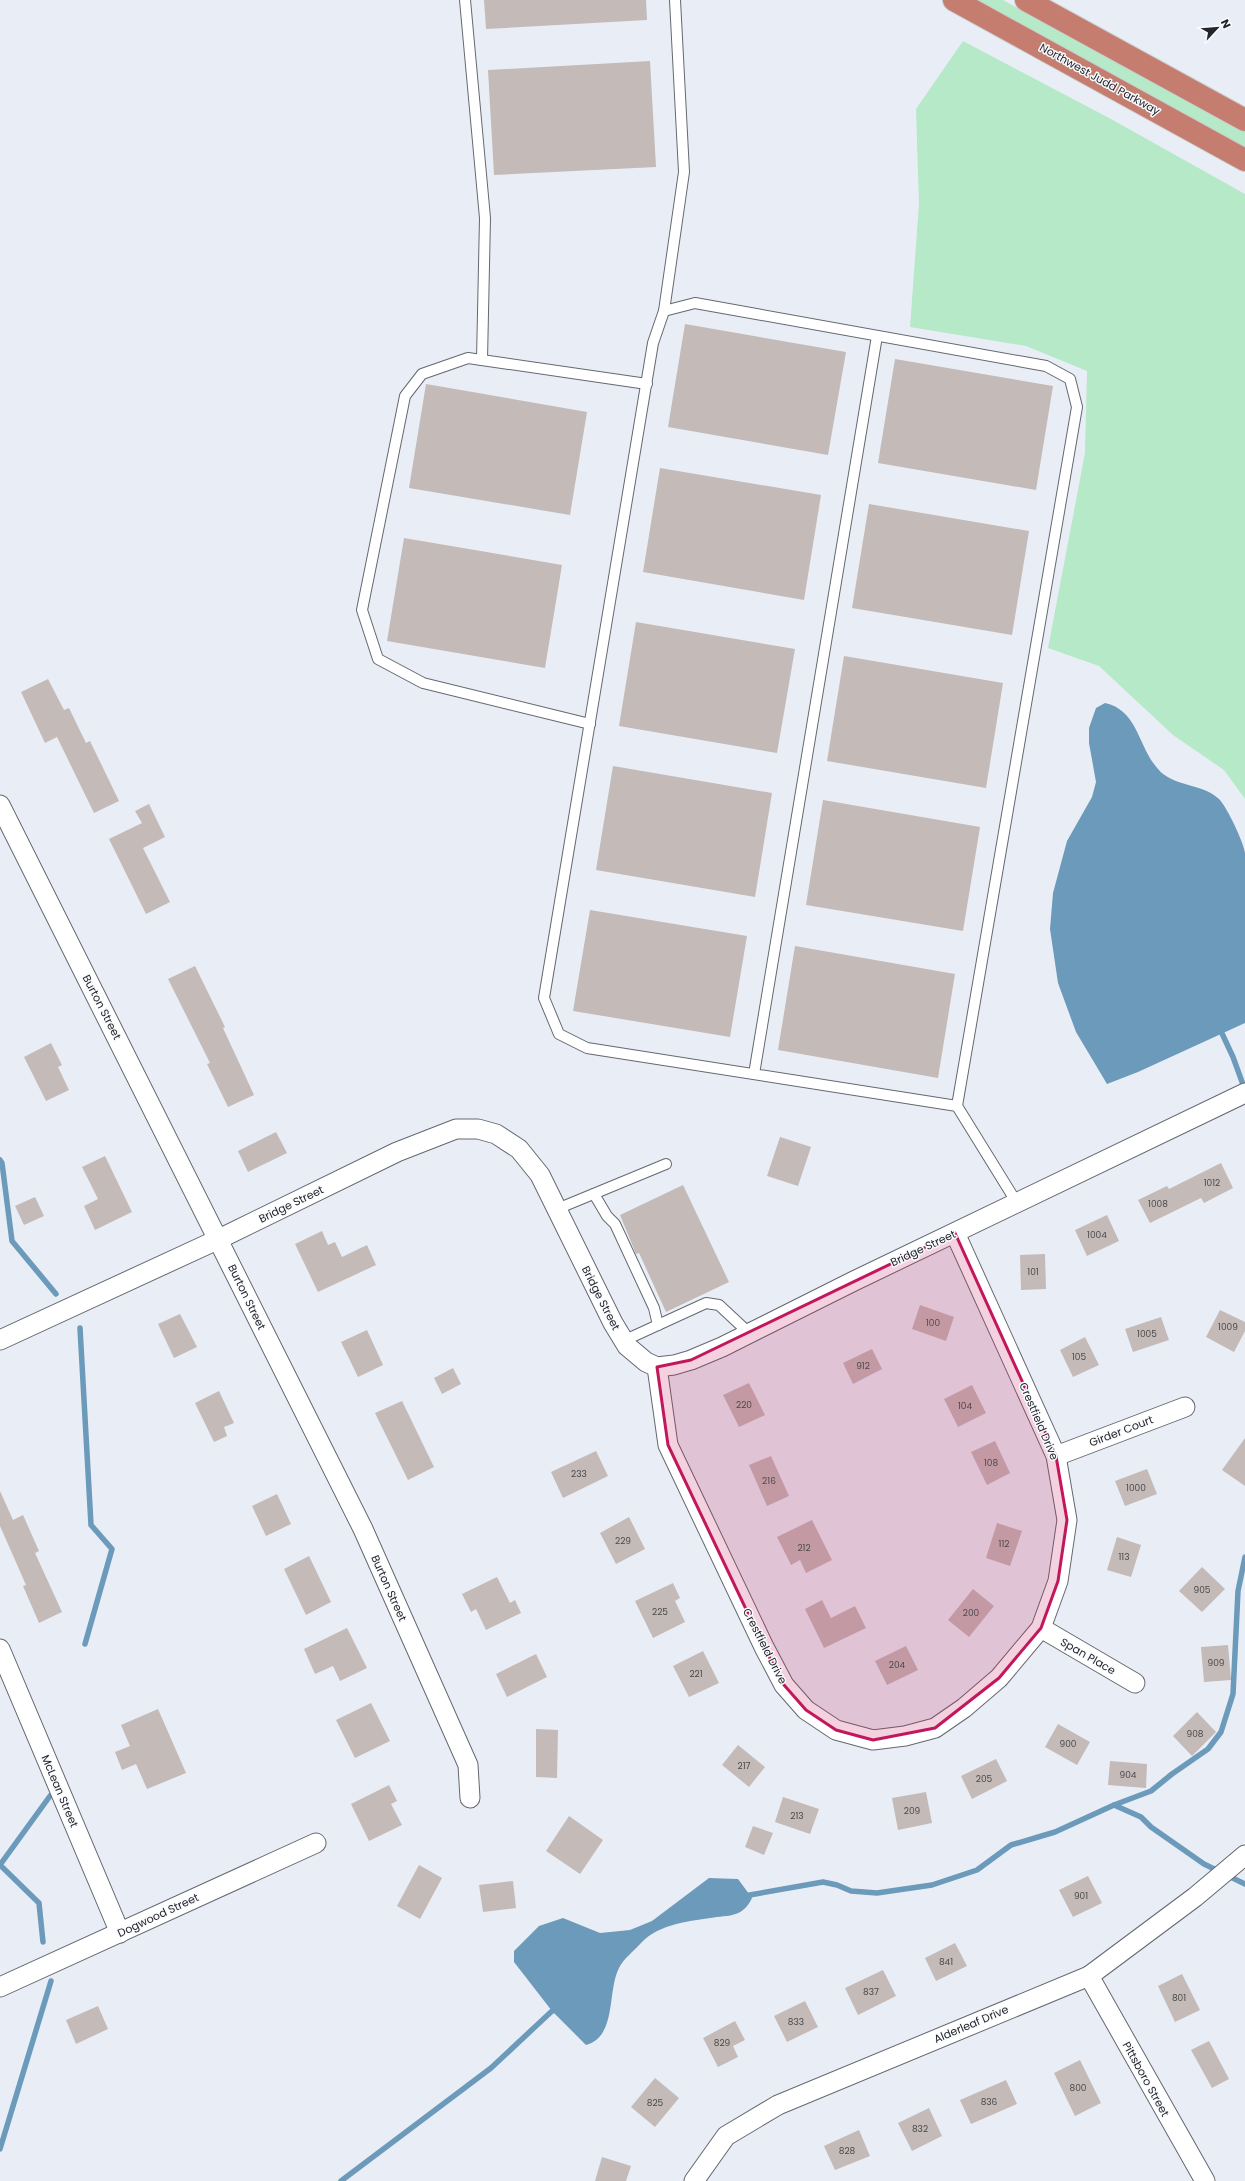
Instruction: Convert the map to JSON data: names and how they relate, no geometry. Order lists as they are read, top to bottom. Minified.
{"streets":{"highway":["Northwest Judd Parkway"],"street":["Burton Street","Bridge Street","Crestfield Drive","Girder Court","Span Place","McLean Street","Dogwood Street","Alderleaf Drive","Pittsboro Street"]},"crossings":[["Burton Street","Bridge Street"],["Bridge Street","Crestfield Drive"],["Crestfield Drive","Girder Court"],["Crestfield Drive","Span Place"],["McLean Street","Dogwood Street"],["Alderleaf Drive","Pittsboro Street"]],"house_numbers":["1012","1008","1004","101","100","1009","1005","105","912","220","104","108","233","216","1000","229","112","212","113","905","225","200","909","204","221","908","900","217","904","205","209","213","901","841","837","801","833","829","800","836","825","832","828"],"north":"top right"}
